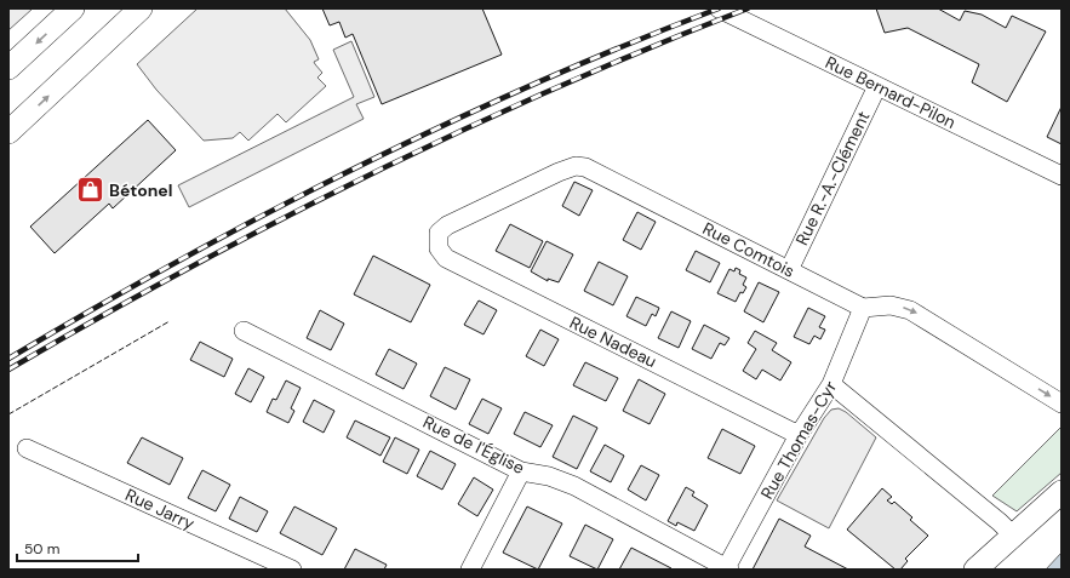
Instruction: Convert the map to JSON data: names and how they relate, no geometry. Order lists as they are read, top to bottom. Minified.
{"streets":{"street":["Rue Bernard-Pilon","Rue R.-A.-Clément","Rue Comtois","Rue Nadeau","Rue Thomas-Cyr","Rue de l'Église","Rue Jarry"]},"crossings":[["Rue Bernard-Pilon","Rue R.-A.-Clément"],["Rue R.-A.-Clément","Rue Comtois"],["Rue Comtois","Rue Nadeau"],["Rue Comtois","Rue Thomas-Cyr"],["Rue Nadeau","Rue Thomas-Cyr"],["Rue Thomas-Cyr","Rue de l'Église"]],"places":{"shop":["Bétonel"]},"scale_bar":"50 m"}
